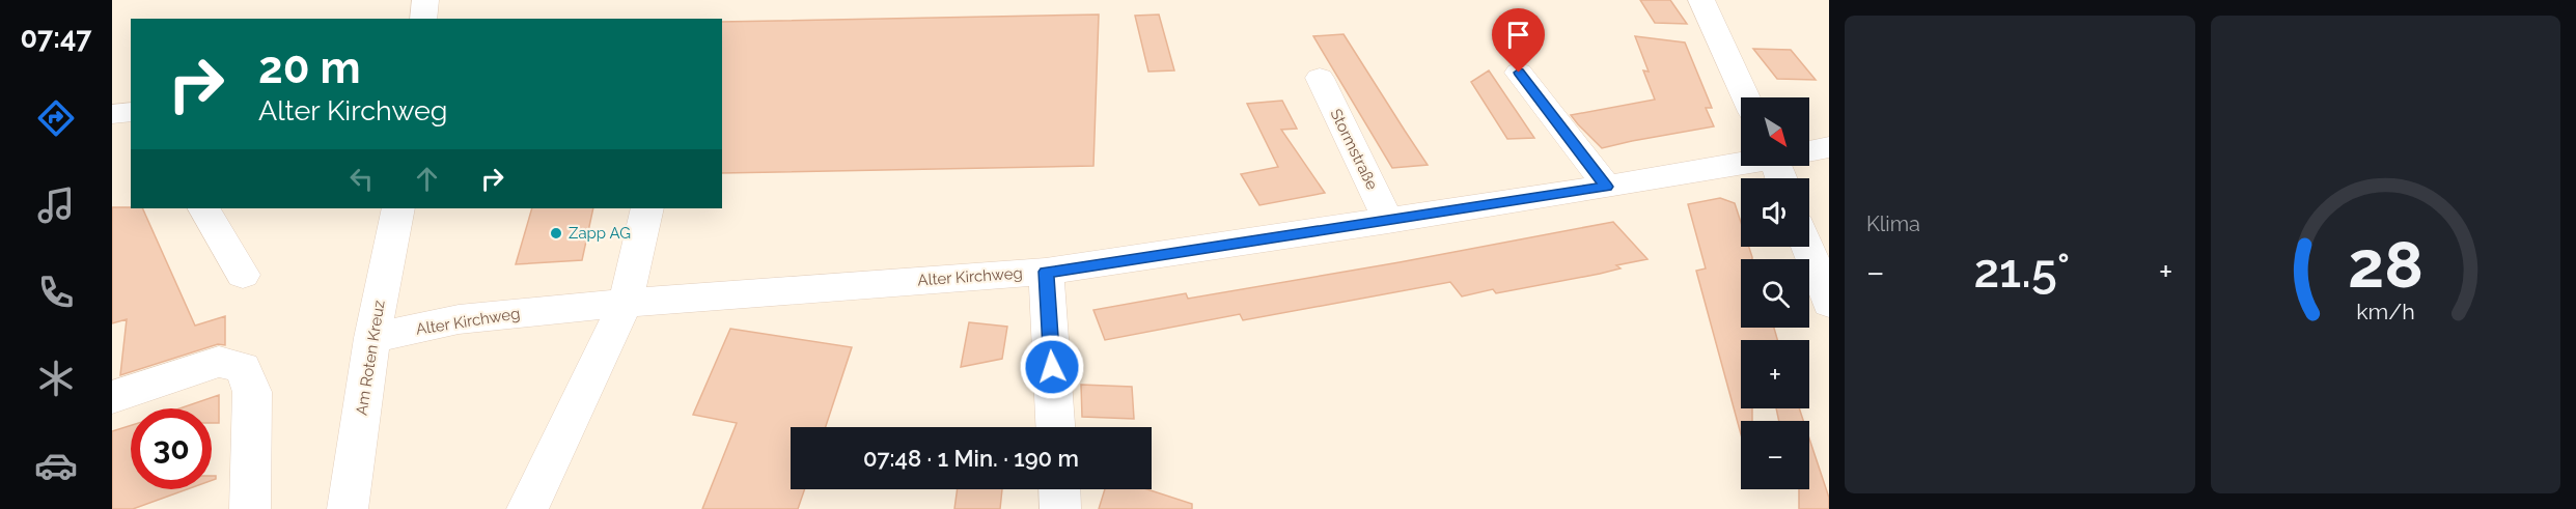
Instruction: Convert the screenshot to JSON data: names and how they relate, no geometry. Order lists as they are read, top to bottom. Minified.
{"streets":{"street":["Stormstraße","Alter Kirchweg","Am Roten Kreuz"]},"crossings":[["Stormstraße","Alter Kirchweg"],["Alter Kirchweg","Am Roten Kreuz"]],"places":["Zapp AG"],"north":"bottom right","page":{"tabs":"07:47","tile":"Klima","turn":["20 m","Alter Kirchweg"],"map_buttons":["+","−"],"heat":["−","21.5°","+"],"limit":"30","trip":"07:48 · 1 Min. · 190 m","gauge":["28","km/h"]}}
